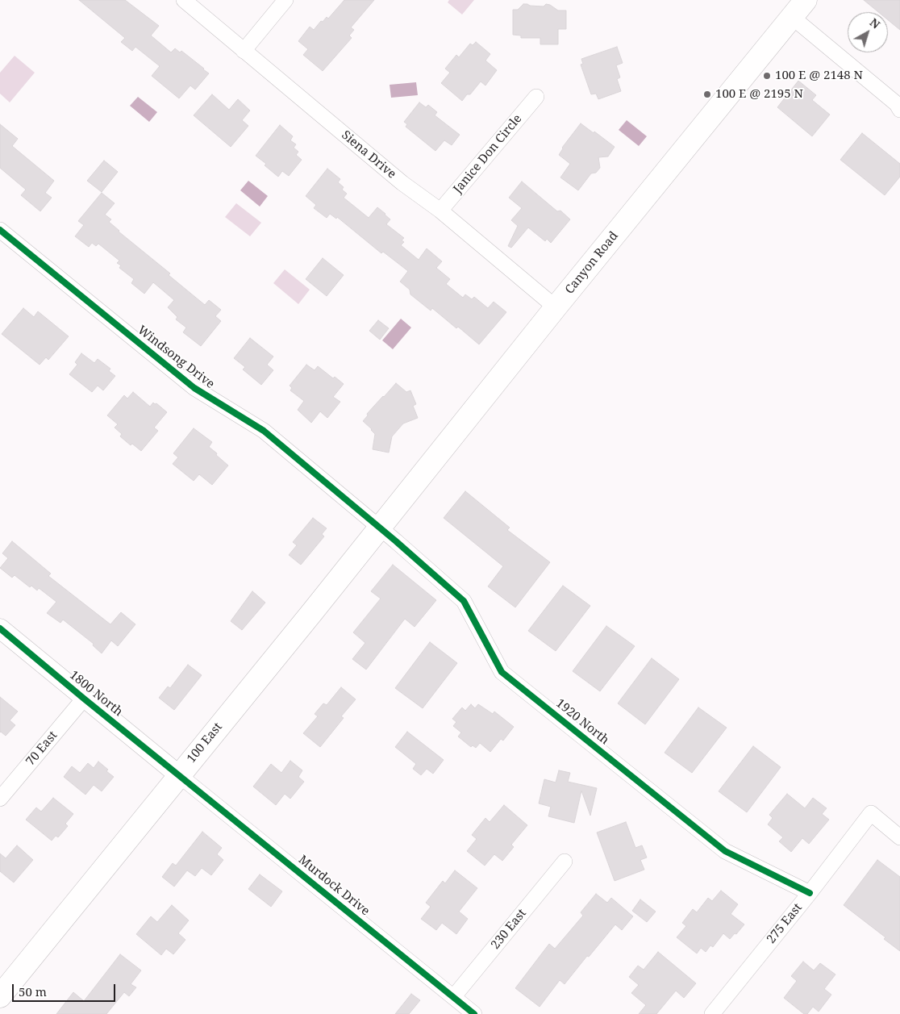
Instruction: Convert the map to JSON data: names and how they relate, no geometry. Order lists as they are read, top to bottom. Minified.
{"streets":{"main road":["Canyon Road","100 East"],"street":["Janice Don Circle","Siena Drive","Windsong Drive","1800 North","1920 North","70 East","Murdock Drive","275 East","230 East"]},"crossings":[["Janice Don Circle","Siena Drive"],["Siena Drive","Canyon Road"],["Canyon Road","Windsong Drive"],["Canyon Road","1920 North"],["Canyon Road","100 East"],["Windsong Drive","1920 North"],["Windsong Drive","100 East"],["1800 North","100 East"],["1800 North","70 East"],["1800 North","Murdock Drive"],["1920 North","100 East"],["1920 North","275 East"],["100 East","Murdock Drive"],["Murdock Drive","230 East"]],"places":["100 E @ 2148 N","100 E @ 2195 N"],"scale_bar":"50 m","north":"top right"}
